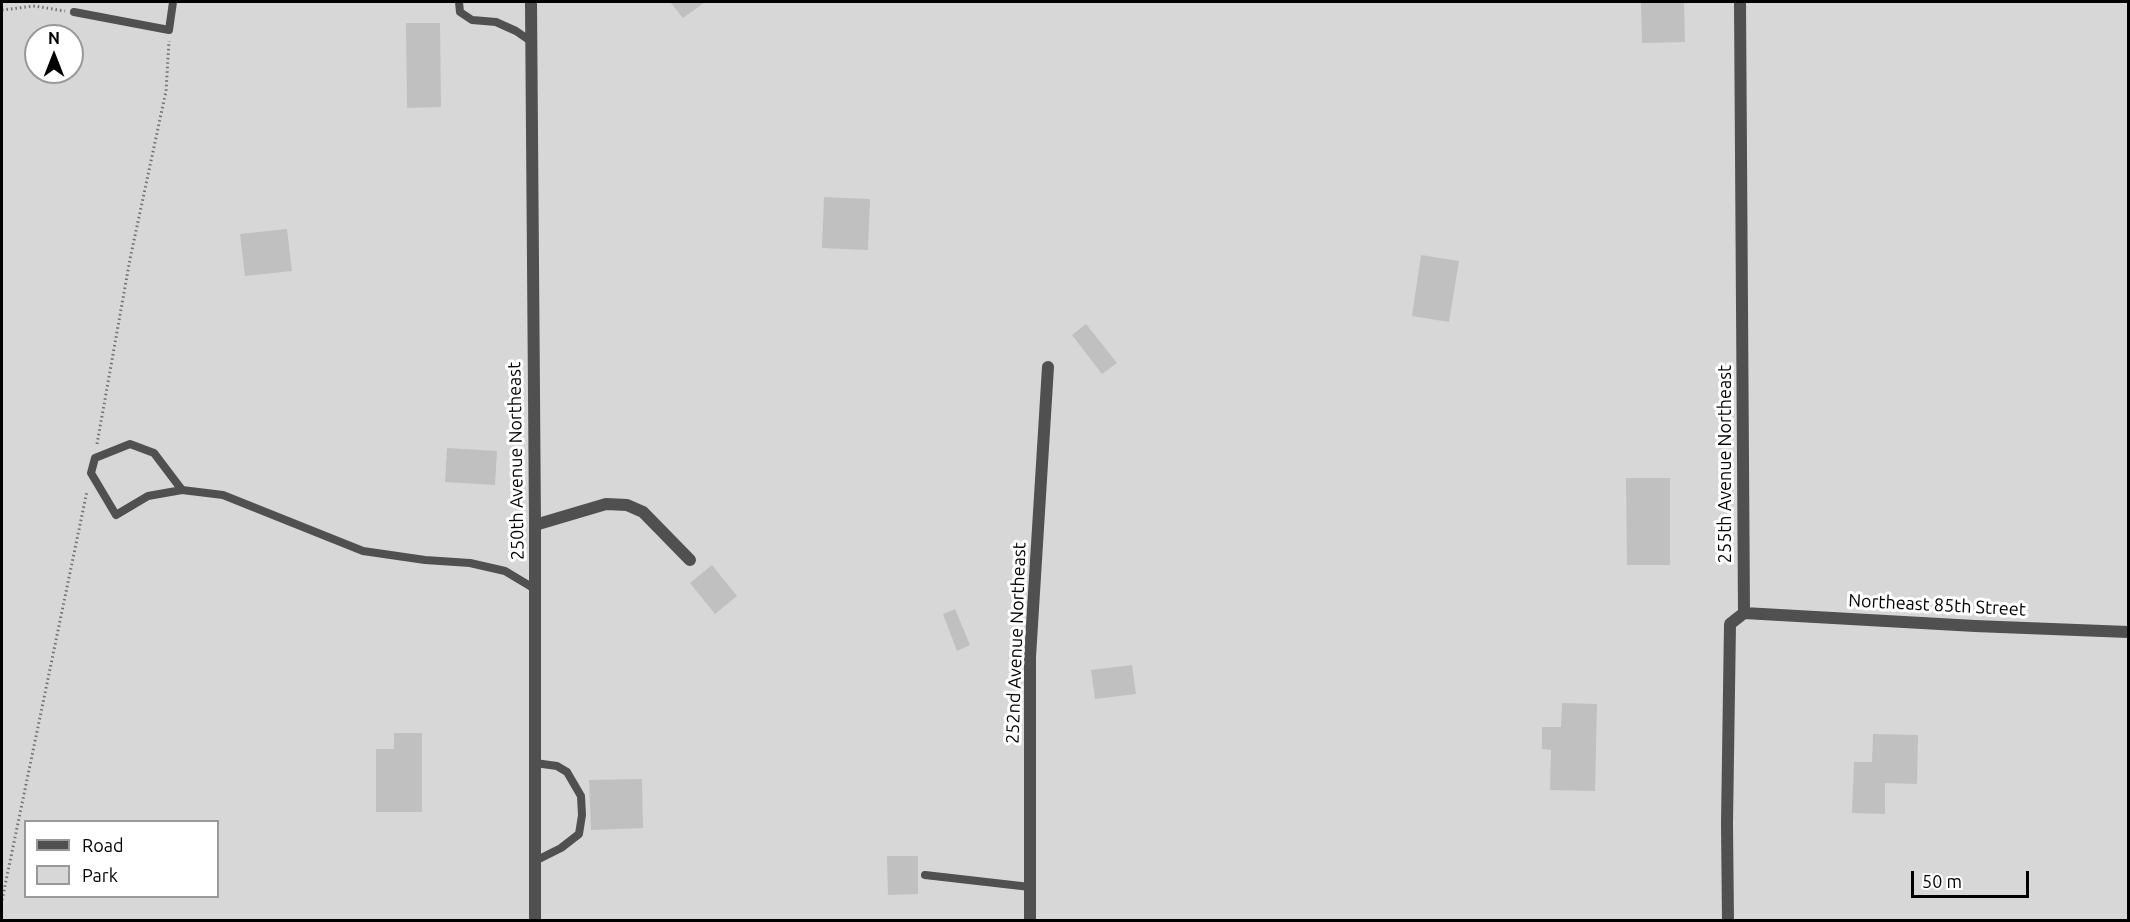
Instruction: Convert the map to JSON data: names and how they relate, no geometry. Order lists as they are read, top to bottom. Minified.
{"streets":{"street":["250th Avenue Northeast","255th Avenue Northeast","Northeast 85th Street","252nd Avenue Northeast"]},"crossings":[["255th Avenue Northeast","Northeast 85th Street"]],"legend":["Road","Park"],"scale_bar":"50 m","north":"top"}
